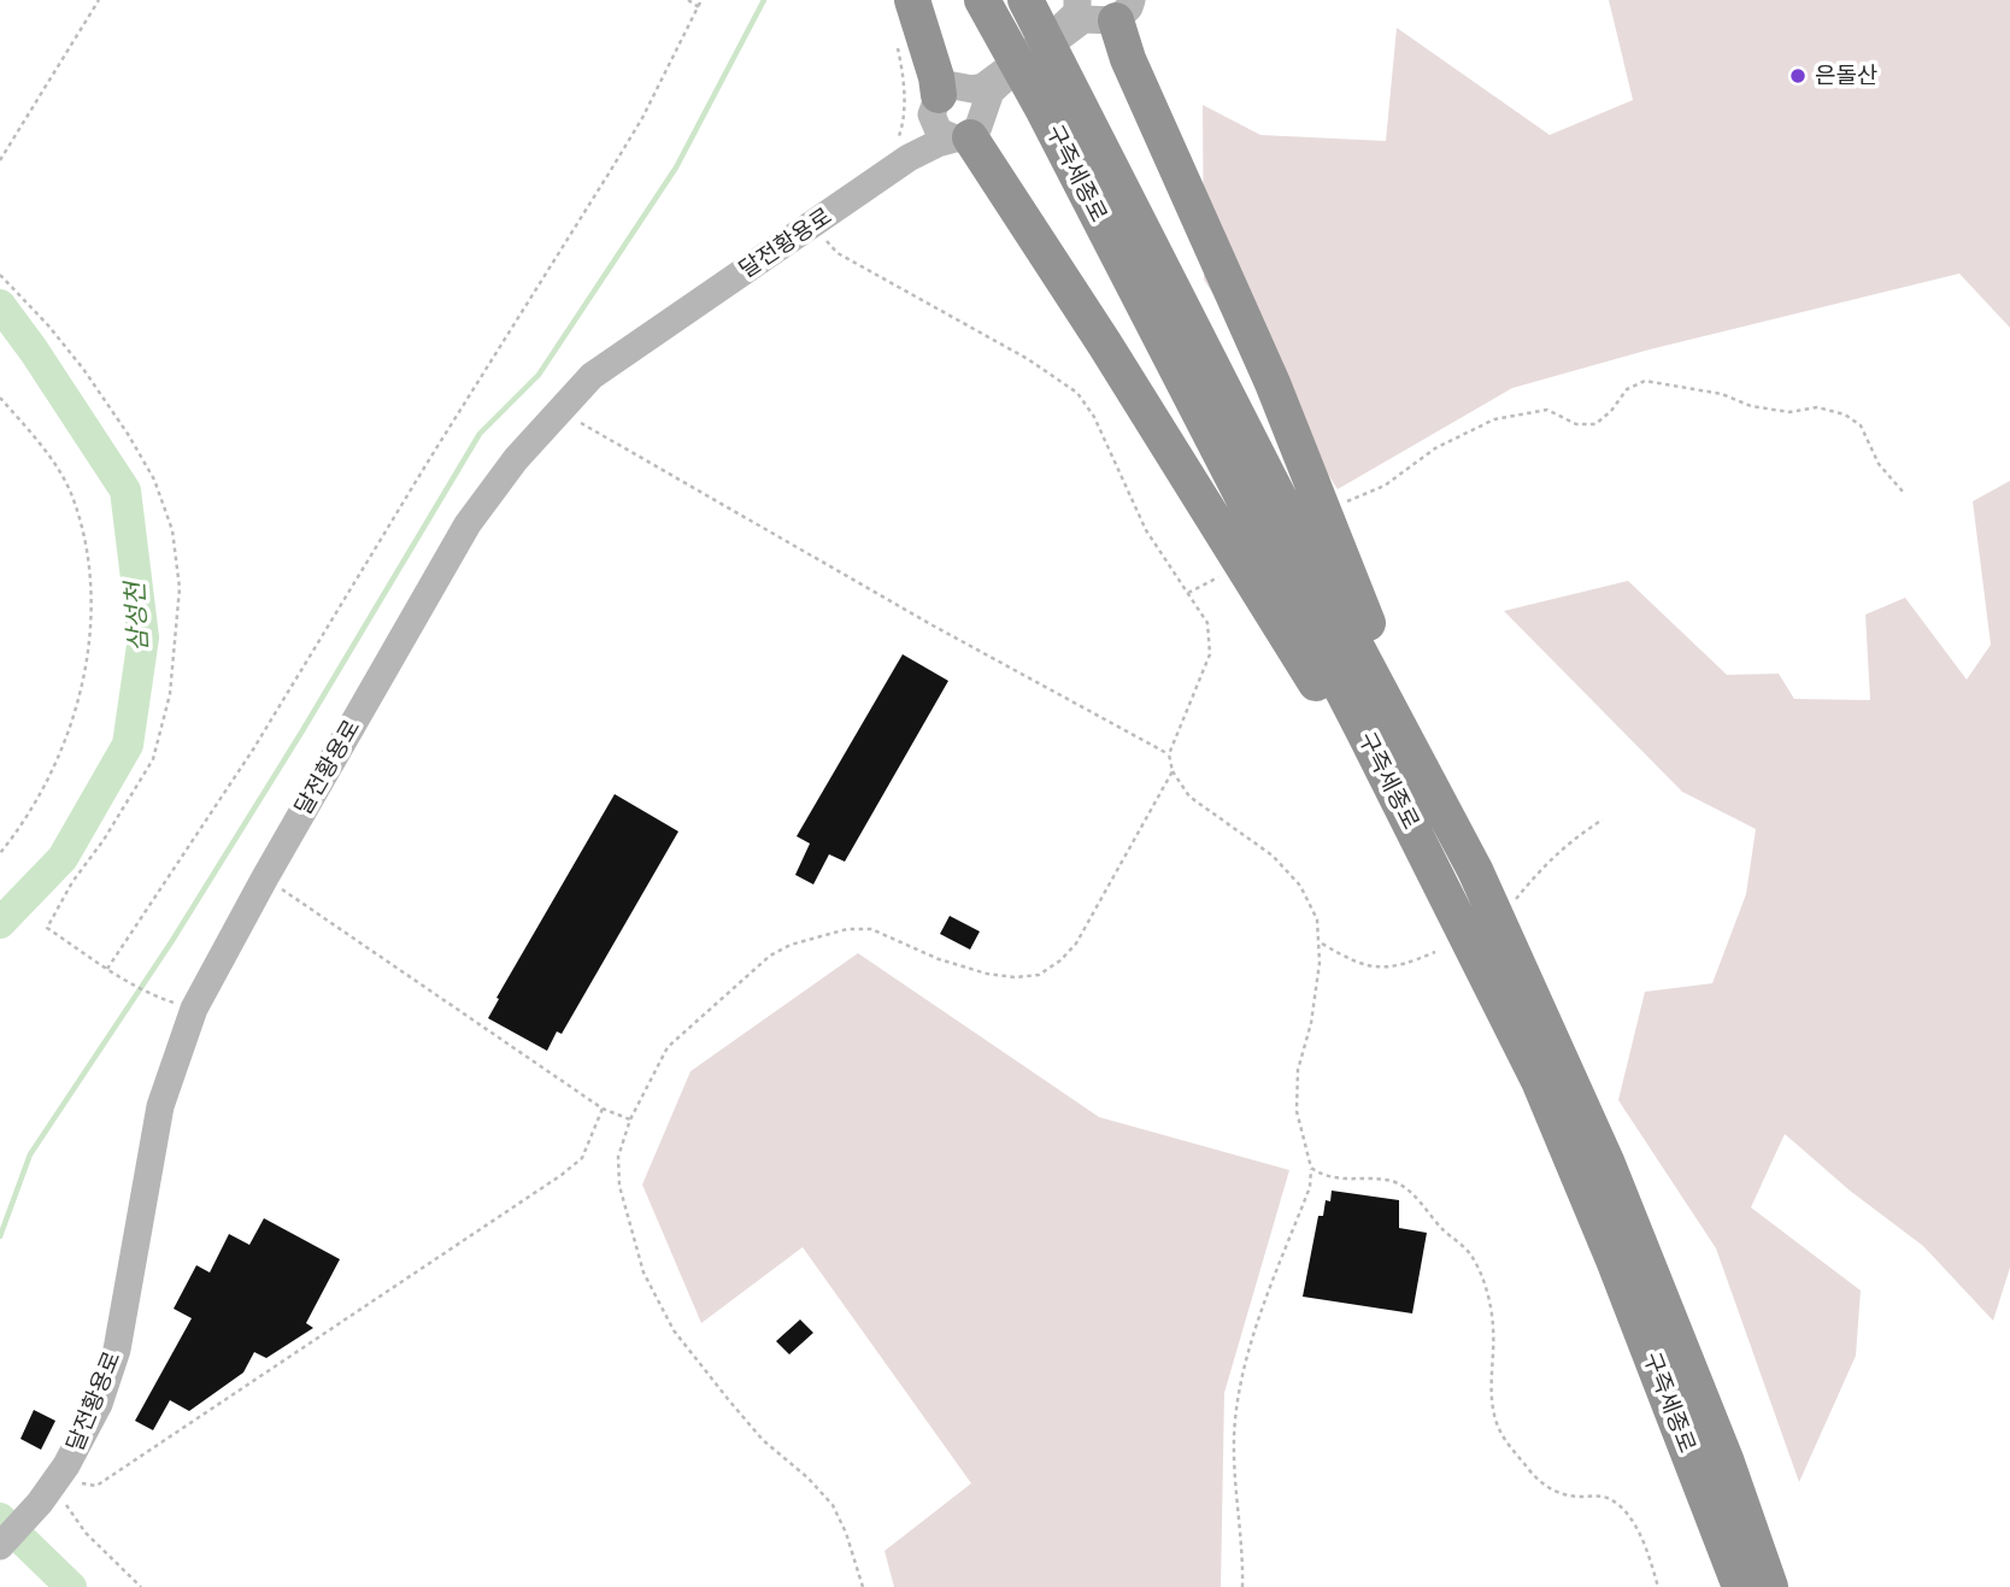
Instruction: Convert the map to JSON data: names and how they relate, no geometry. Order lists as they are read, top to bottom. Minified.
{"streets":{"highway":["구즉세종로"],"main road":["달전황용로"]},"water":["삼성천"],"places":["은돌산"]}
